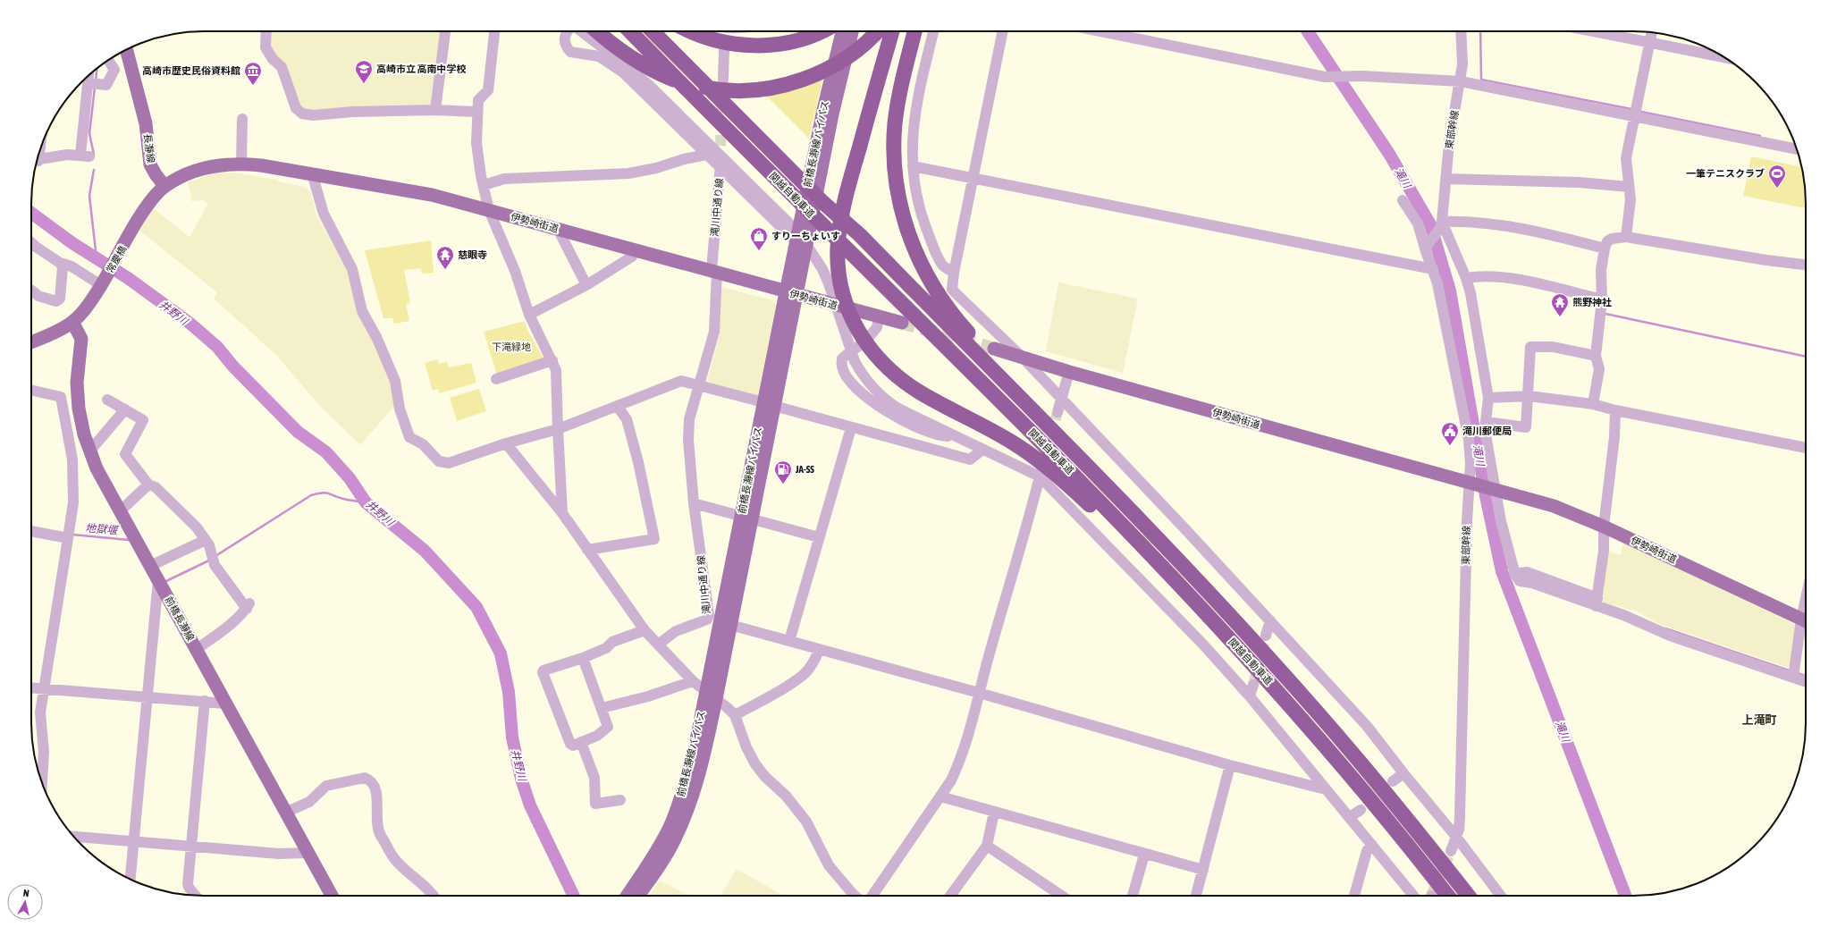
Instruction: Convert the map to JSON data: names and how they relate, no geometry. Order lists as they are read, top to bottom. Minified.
{"streets":{"highway":["関越自動車道"],"main road":["前橋長瀞線バイパス","長瀞線","伊勢崎街道","常慶橋","前橋長瀞線"],"street":["東部幹線","滝川中通り線"]},"crossings":[["東部幹線","伊勢崎街道"],["前橋長瀞線バイパス","伊勢崎街道"],["長瀞線","伊勢崎街道"],["長瀞線","常慶橋"],["滝川中通り線","伊勢崎街道"],["伊勢崎街道","常慶橋"]],"districts":["上滝町"],"water":["滝川","井野川","地獄堰"],"parks":["下滝緑地"],"places":{"school or university":["高崎市立 高南中学校"],"museum":["高崎市歴史民俗資料館"],"sports":["一筆テニスクラブ"],"shop":["すりーちょいす"],"temple":["慈眼寺","熊野神社"],"public building":["滝川郵便局"],"fuel station":["JA-SS"]},"north":"top"}
